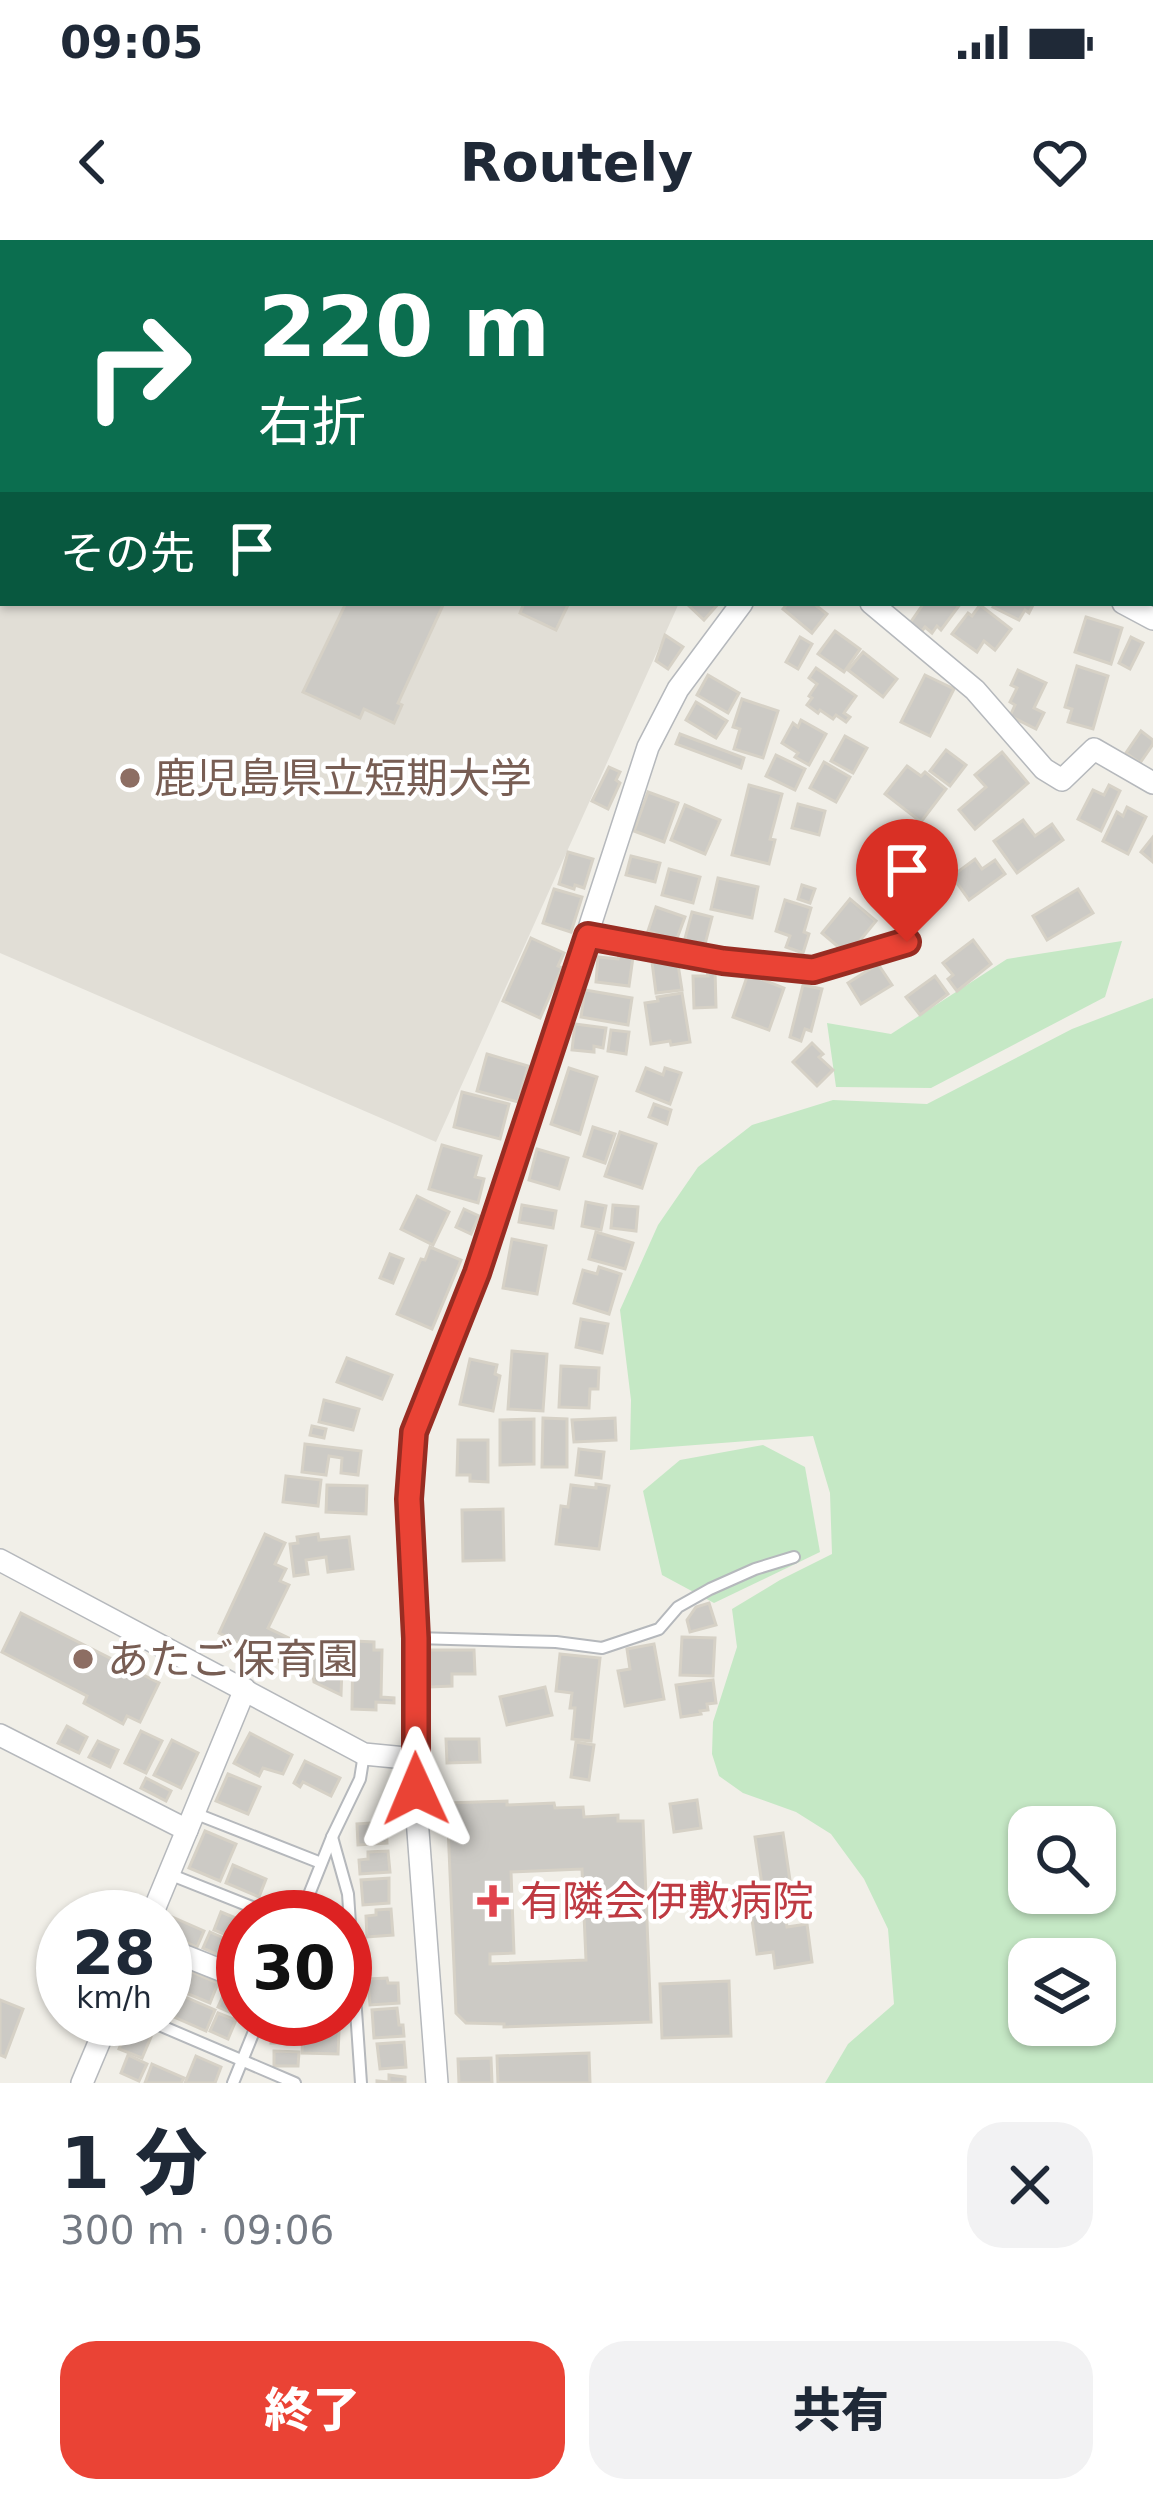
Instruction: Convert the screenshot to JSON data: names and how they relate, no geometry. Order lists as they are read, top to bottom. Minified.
{"places":{"other":["鹿児島県立短期大学","あたご保育園"],"health":["有隣会伊敷病院"]},"page":{"status":"09:05","header":"Routely","turn":["220 m","右折"],"then":"その先","speed":"28 km/h","limit":"30","heading":["1 分","300 m · 09:06"],"buttons":["終了","共有"]}}
